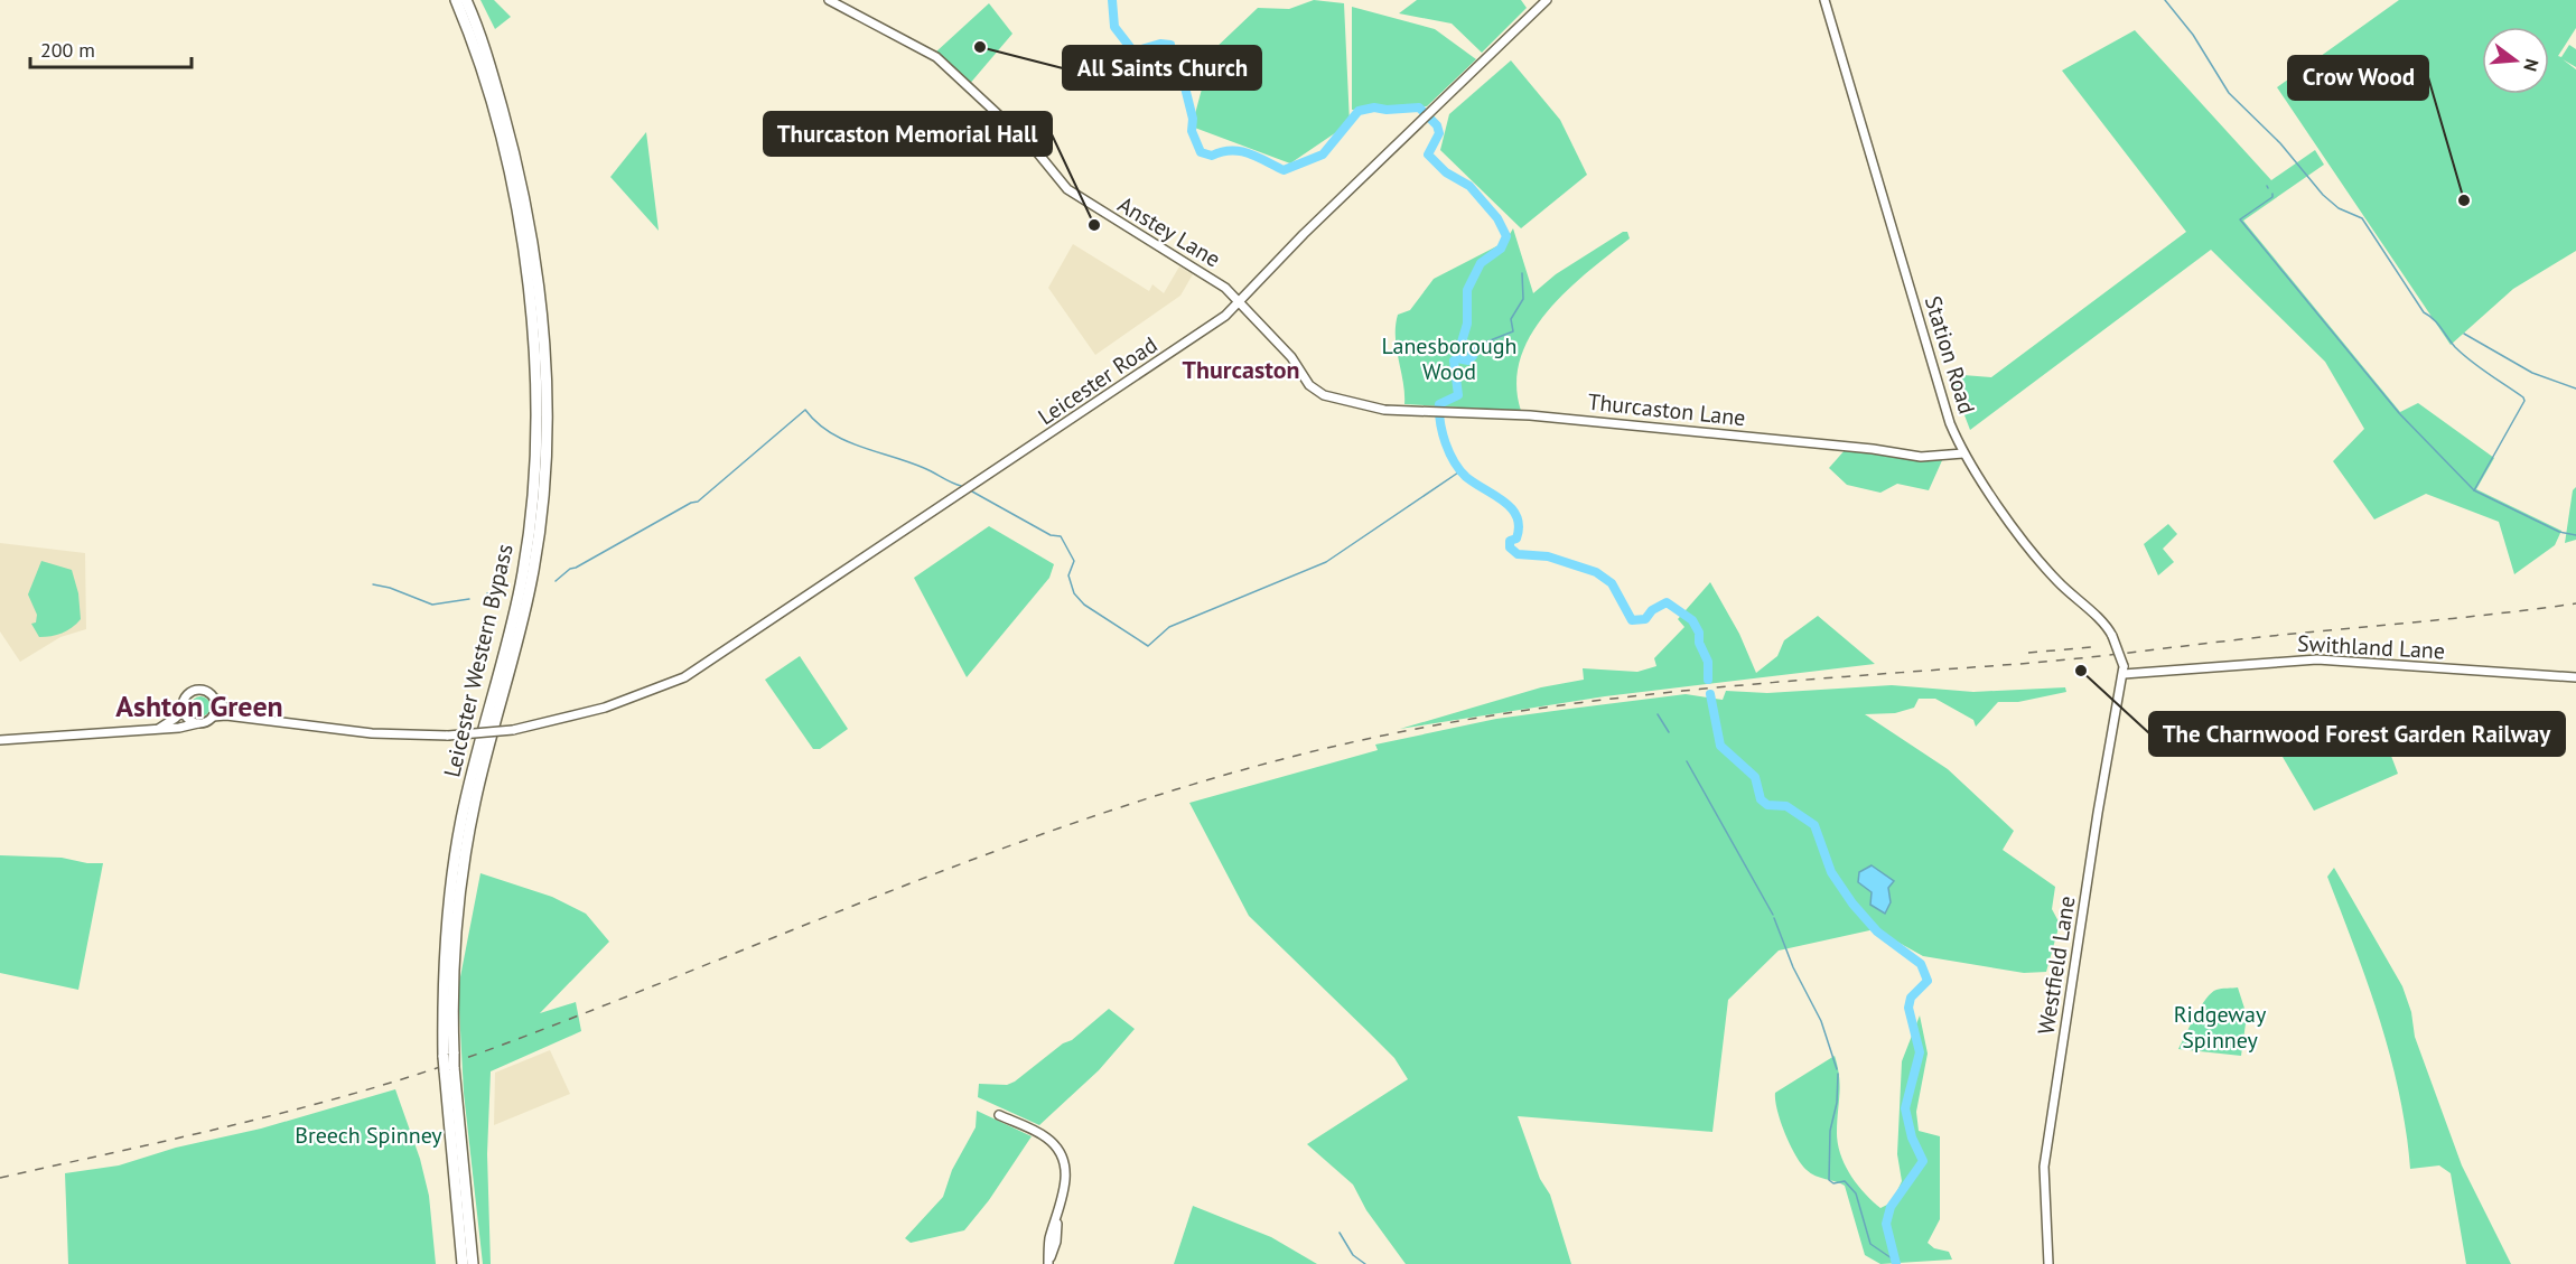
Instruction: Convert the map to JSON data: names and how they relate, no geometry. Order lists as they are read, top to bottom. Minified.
{"streets":{"highway":["Leicester Western Bypass"],"street":["Anstey Lane","Station Road","Leicester Road","Thurcaston Lane","Swithland Lane","Westfield Lane"]},"crossings":[["Anstey Lane","Leicester Road"],["Anstey Lane","Thurcaston Lane"],["Station Road","Thurcaston Lane"],["Station Road","Swithland Lane"],["Station Road","Westfield Lane"],["Swithland Lane","Westfield Lane"]],"districts":["Thurcaston","Ashton Green"],"parks":["Lanesborough Wood","Ridgeway Spinney","Breech Spinney"],"places":["All Saints Church","Crow Wood","Thurcaston Memorial Hall","The Charnwood Forest Garden Railway"],"scale_bar":"200 m","north":"right"}
